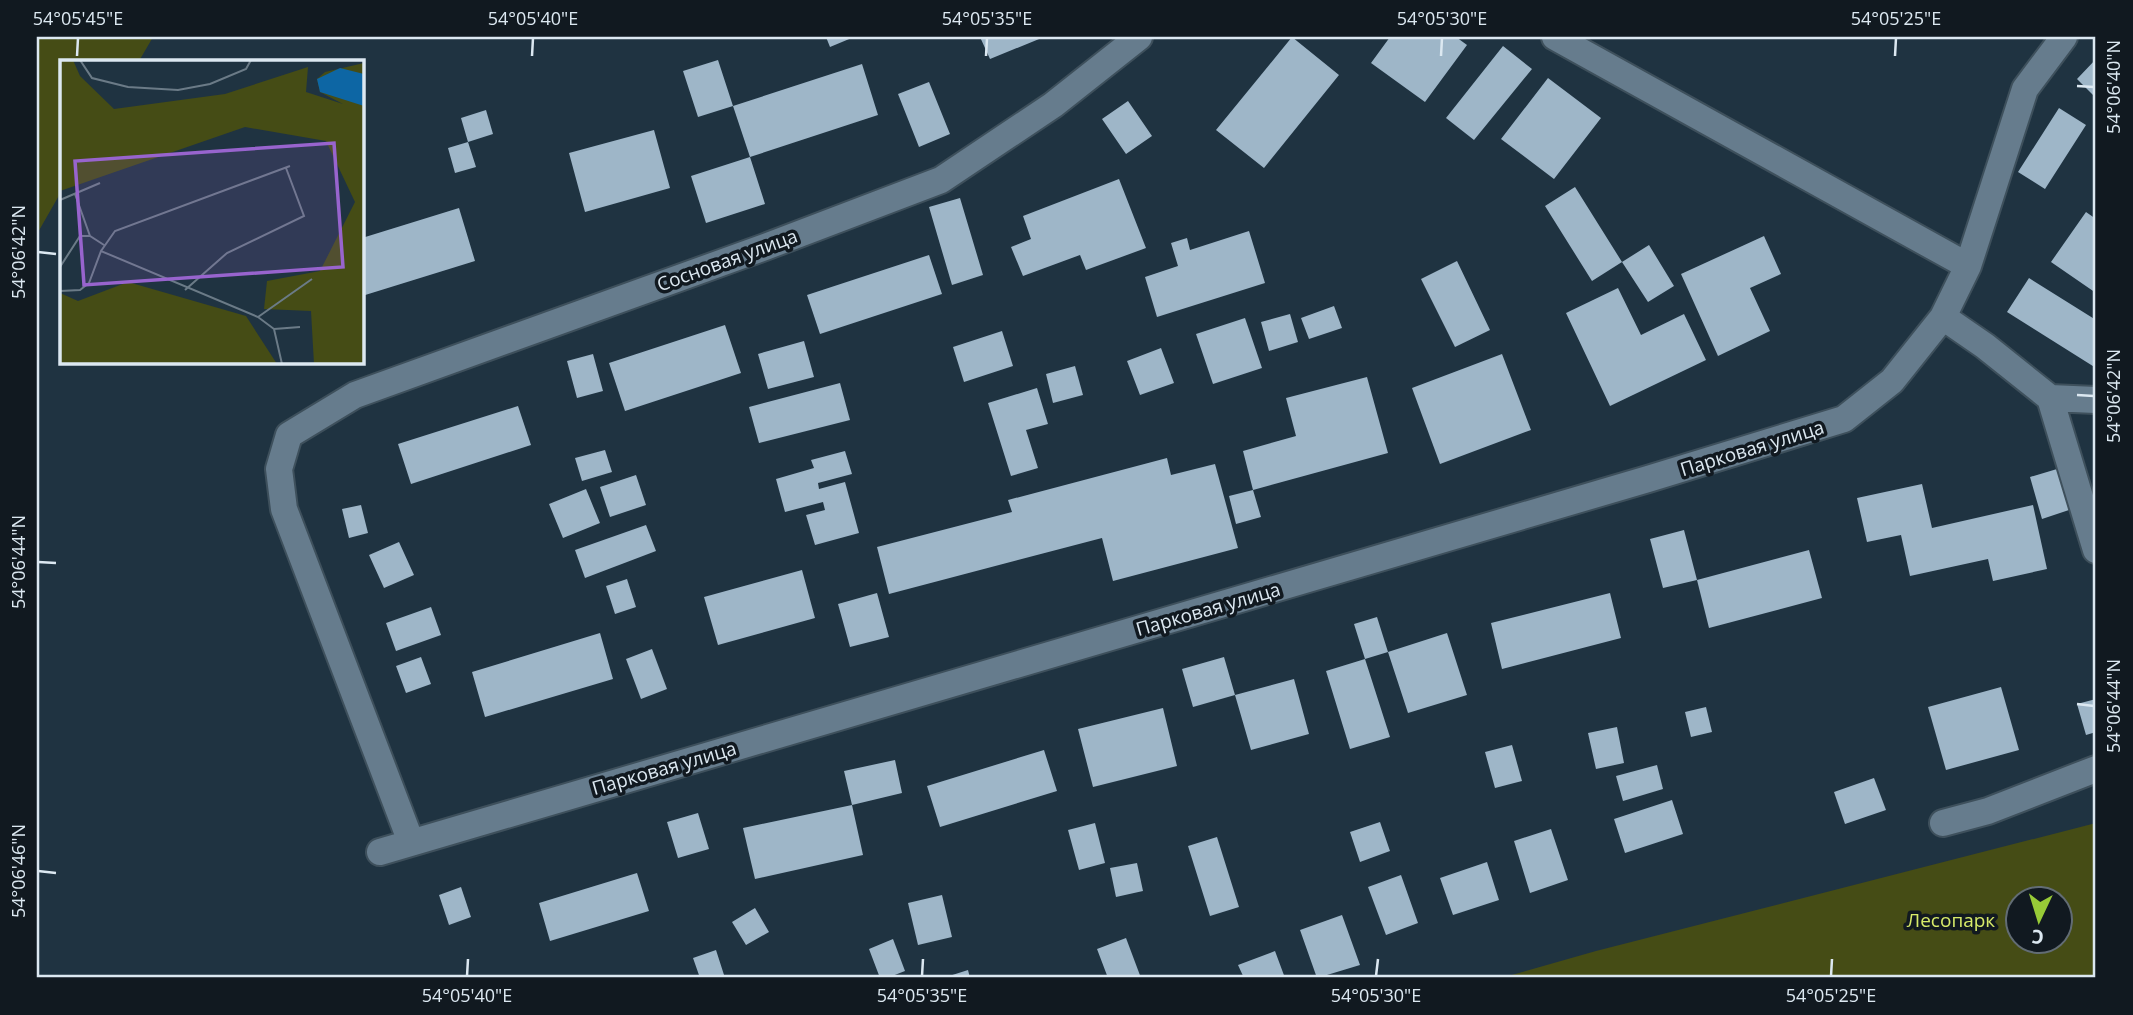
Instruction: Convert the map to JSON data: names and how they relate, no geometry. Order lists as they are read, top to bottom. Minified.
{"streets":{"street":["Сосновая улица","Парковая улица"]},"crossings":[["Сосновая улица","Парковая улица"]],"parks":["Лесопарк"],"north":"bottom","coordinates":["54°05'45\"E","54°05'40\"E","54°05'35\"E","54°05'30\"E","54°05'25\"E","54°06'40\"N","54°06'42\"N","54°06'44\"N","54°06'46\"N"]}
